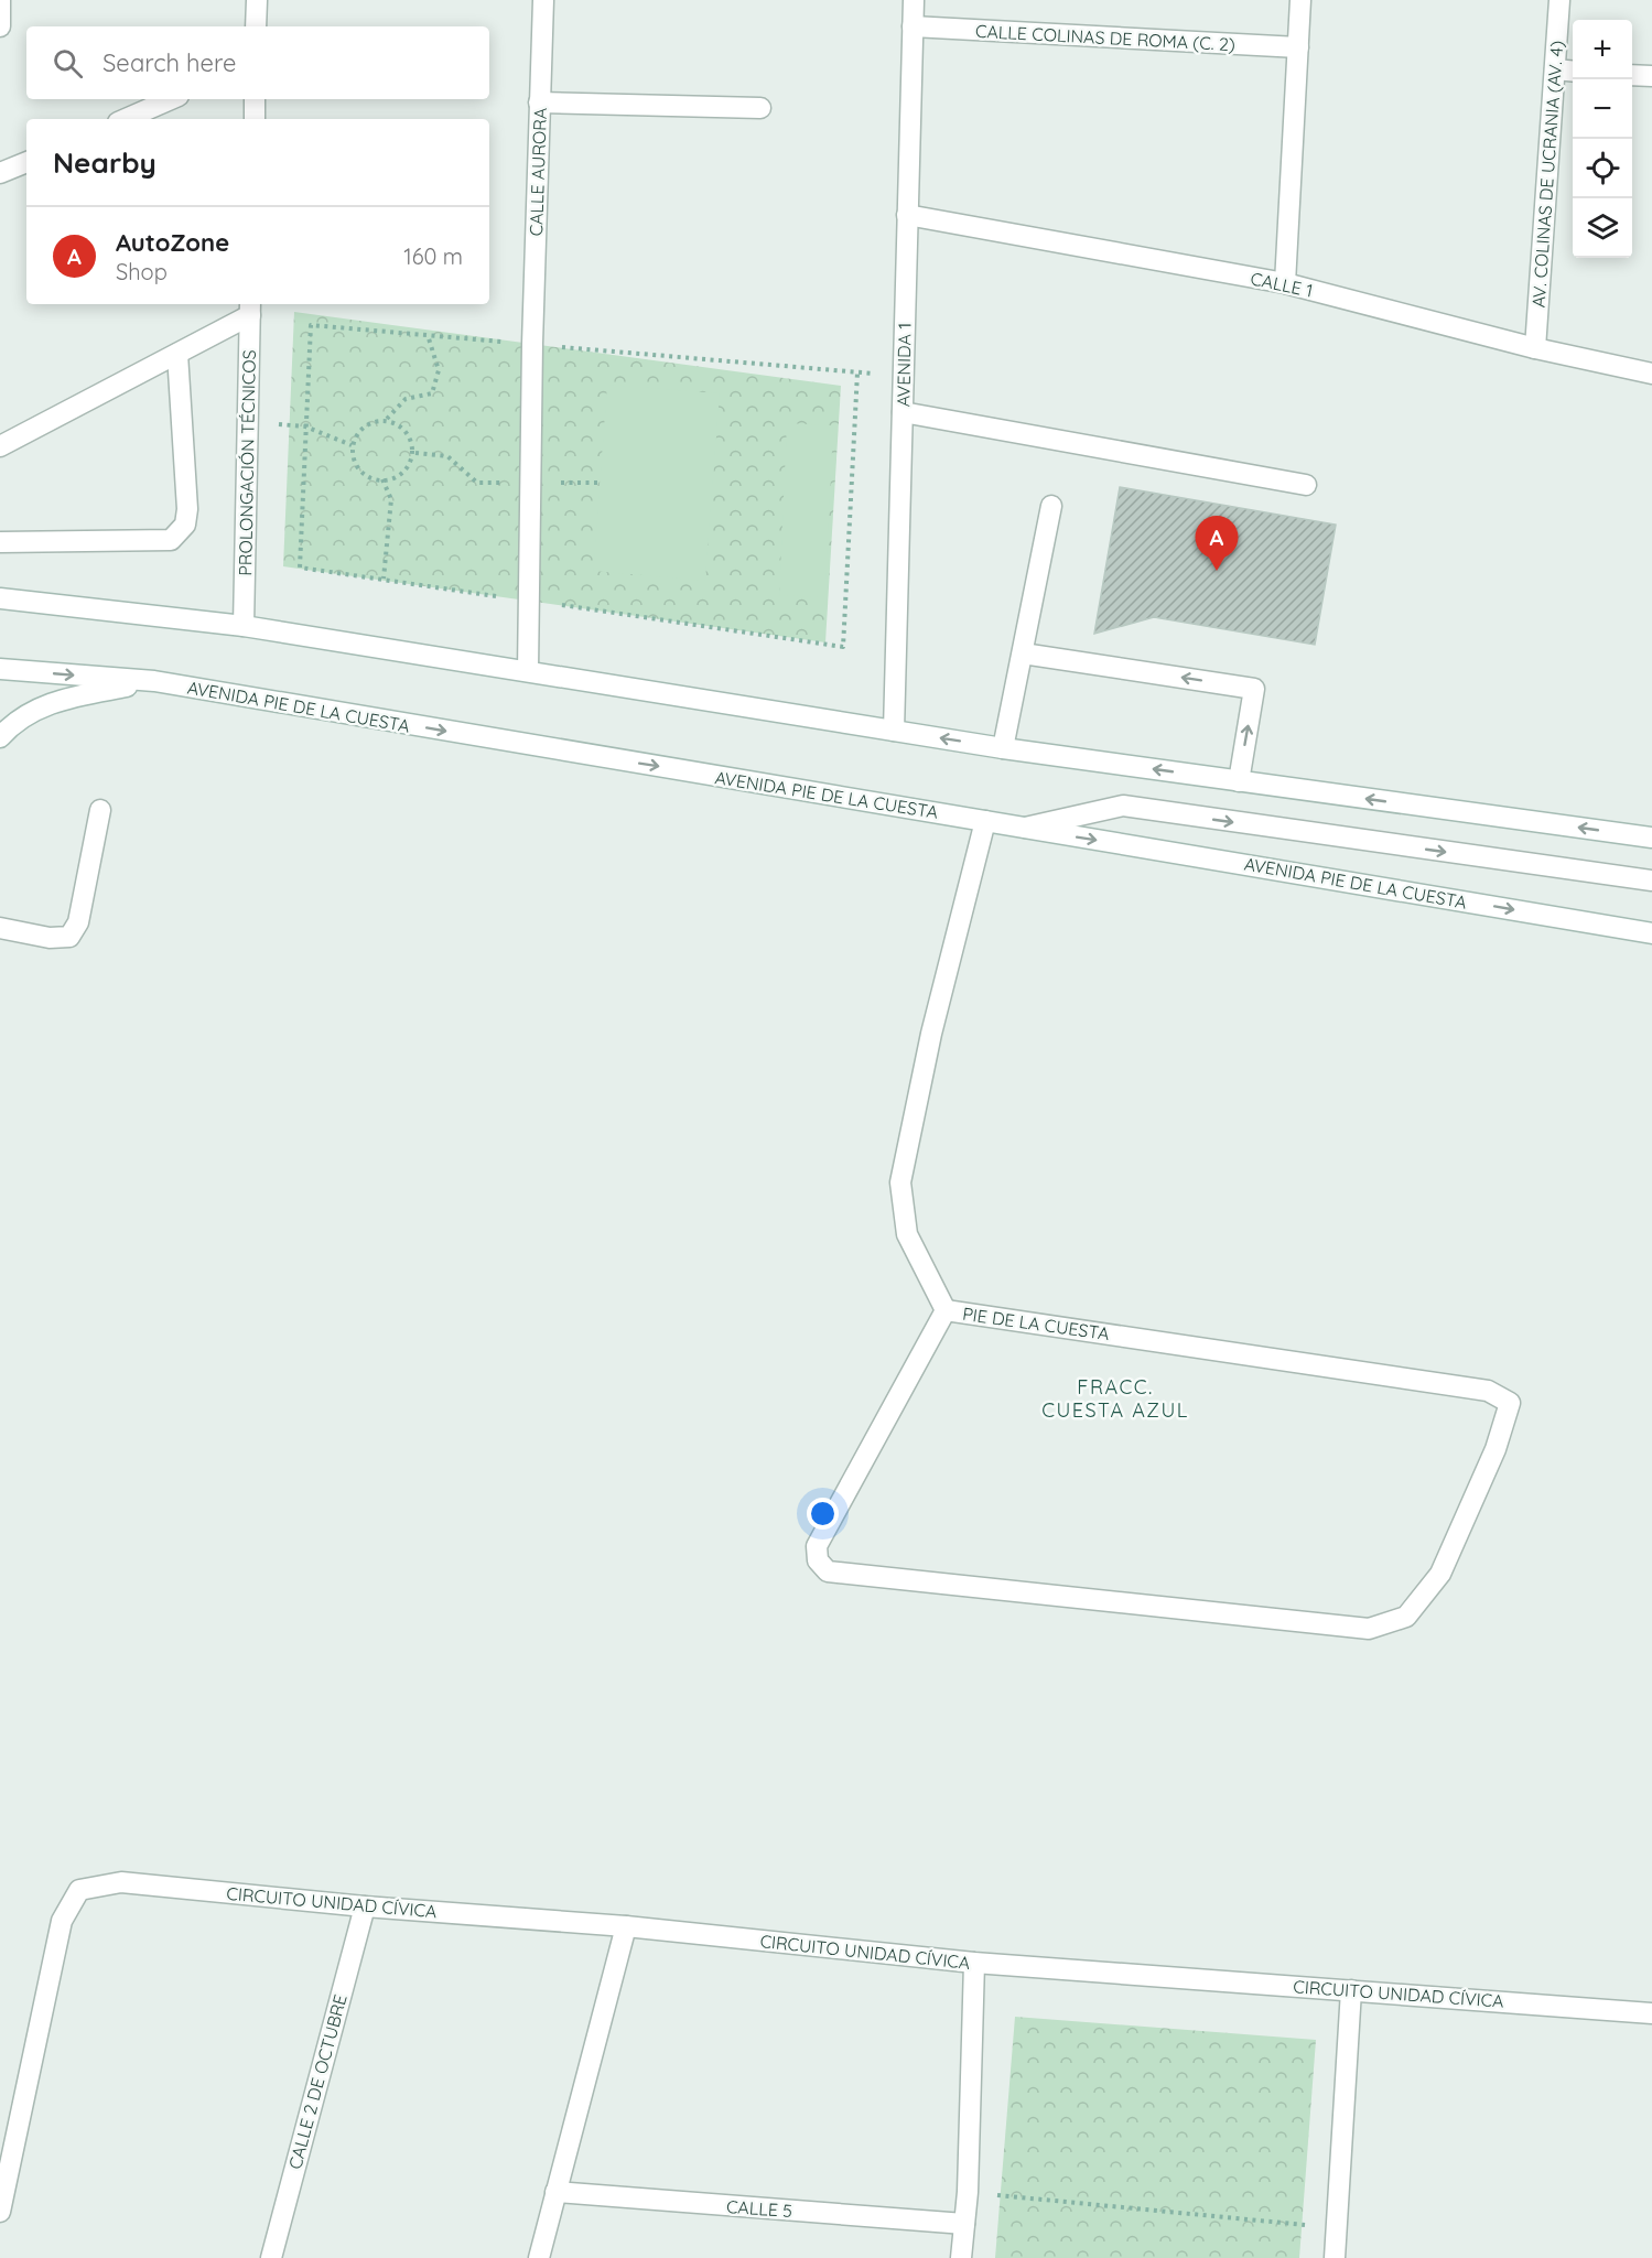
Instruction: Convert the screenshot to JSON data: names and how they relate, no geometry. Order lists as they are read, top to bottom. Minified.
{"streets":{"street":["CALLE COLINAS DE ROMA (C. 2)","CALLE AURORA","AV. COLINAS DE UCRANIA (AV. 4)","CALLE 1","AVENIDA 1","PROLONGACIÓN TÉCNICOS","AVENIDA PIE DE LA CUESTA","PIE DE LA CUESTA","CIRCUITO UNIDAD CÍVICA","CALLE 2 DE OCTUBRE","CALLE 5"]},"crossings":[["CALLE COLINAS DE ROMA (C. 2)","AVENIDA 1"],["AV. COLINAS DE UCRANIA (AV. 4)","CALLE 1"],["CALLE 1","AVENIDA 1"],["AVENIDA PIE DE LA CUESTA","PIE DE LA CUESTA"],["CIRCUITO UNIDAD CÍVICA","CALLE 2 DE OCTUBRE"]],"districts":["FRACC. CUESTA AZUL"],"page":{"map_buttons":["+","−"],"search":"Search here","heading":"Nearby","list":[{"mark":"A","name":"AutoZone","note":"Shop","value":"160 m"}],"pins":"A"}}
